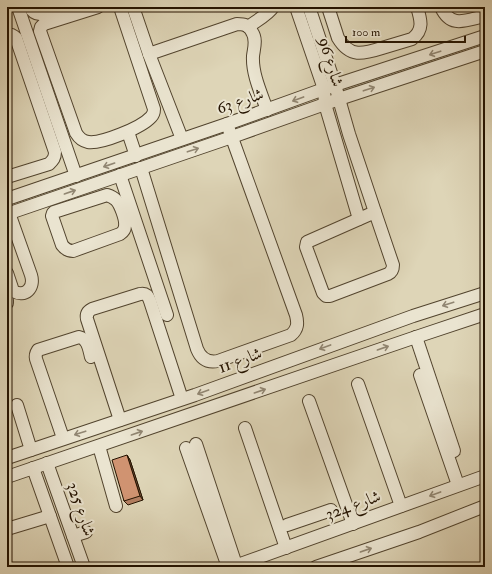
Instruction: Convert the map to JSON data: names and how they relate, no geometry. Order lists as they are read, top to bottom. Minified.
{"streets":{"street":["شارع 96","شارع 63","شارع 11","شارع 324","شارع 325"]},"crossings":[["شارع 96","شارع 63"],["شارع 11","شارع 325"]],"scale_bar":"100 m"}
